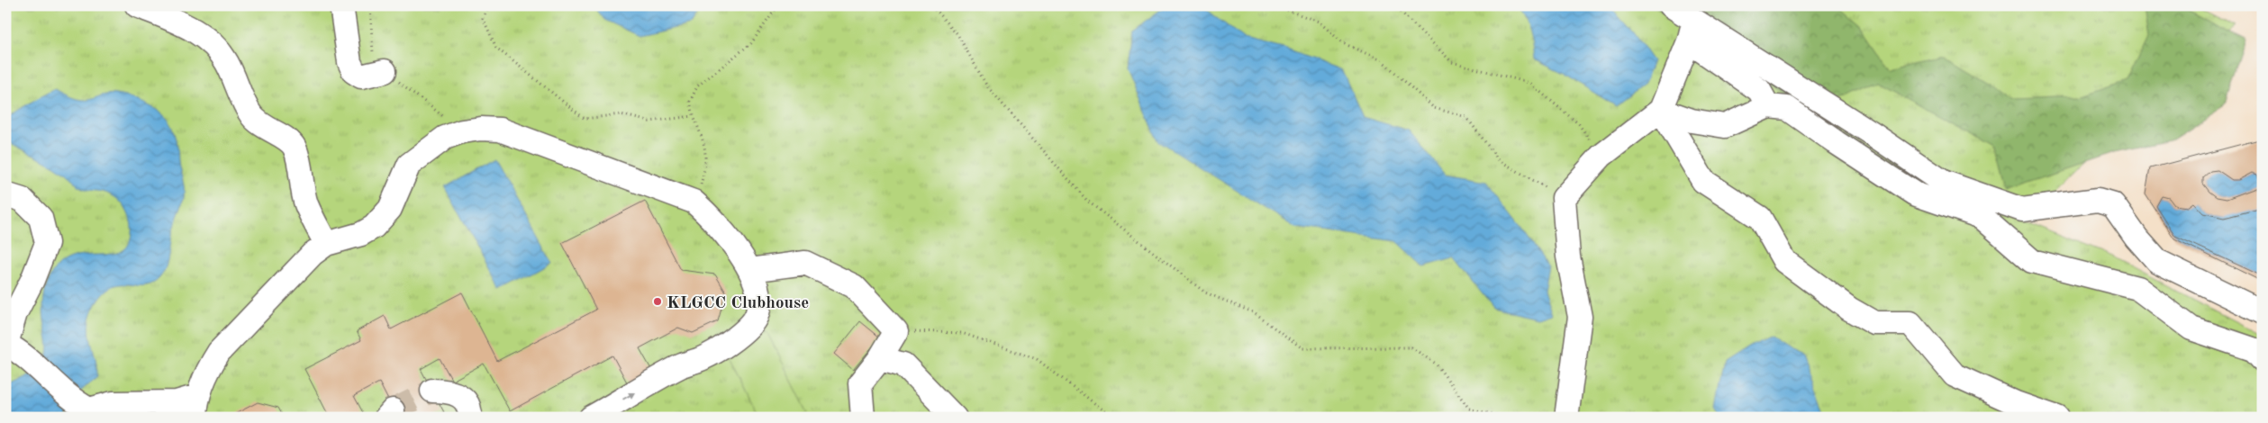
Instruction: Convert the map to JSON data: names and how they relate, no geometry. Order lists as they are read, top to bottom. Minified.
{"places":["KLGCC Clubhouse"]}
